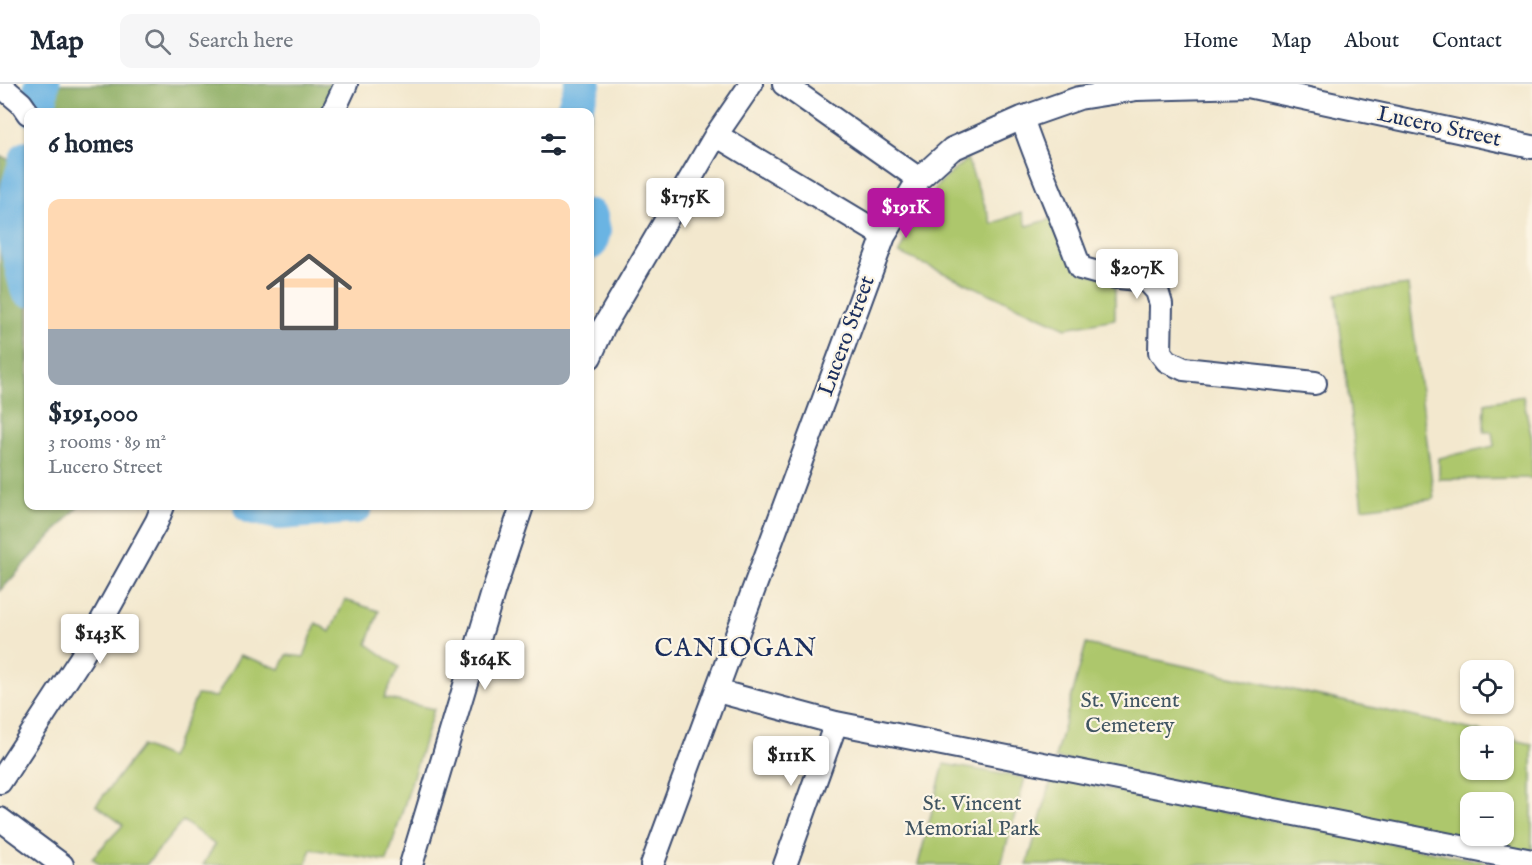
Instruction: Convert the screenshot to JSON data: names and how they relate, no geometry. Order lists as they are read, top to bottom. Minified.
{"streets":{"street":["Lucero Street"]},"districts":["CANIOGAN"],"parks":["St. Vincent Cemetery","St. Vincent Memorial Park"],"page":{"header":"Map","search":"Search here","nav":["Home","Map","About","Contact"],"heading":"6 homes","price":["$175K","$191K","$207K","$143K","$164K","$111K"],"list":[{"name":"$191,000","note":"3 rooms · 89 m² · Lucero Street"}],"map_buttons":["+","−"]}}
